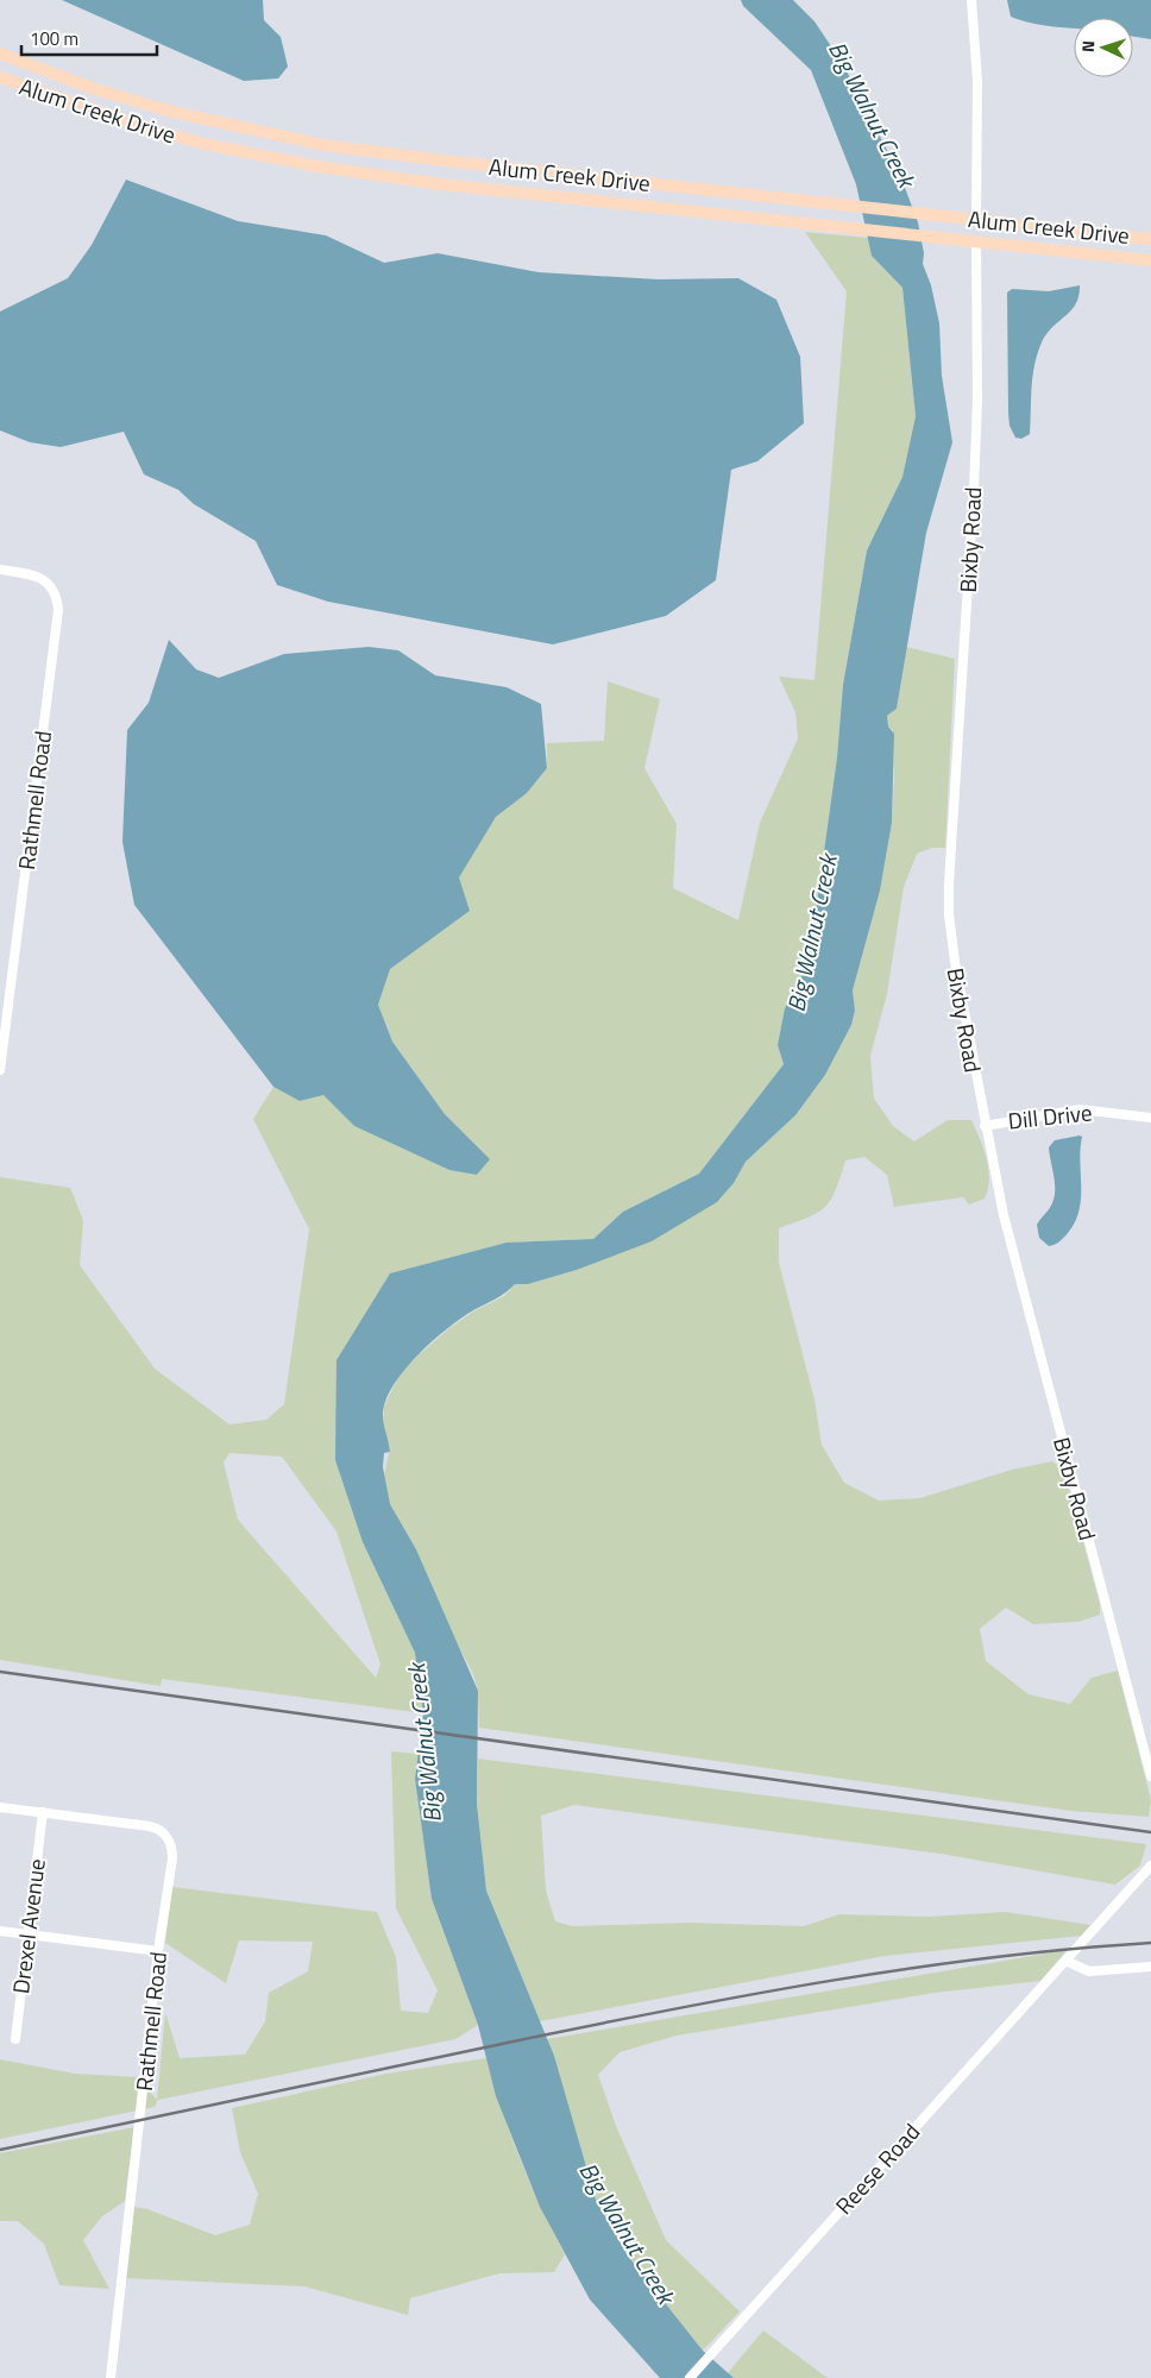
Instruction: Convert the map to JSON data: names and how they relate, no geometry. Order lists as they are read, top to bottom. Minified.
{"streets":{"main road":["Alum Creek Drive"],"street":["Bixby Road","Rathmell Road","Dill Drive","Drexel Avenue","Reese Road"]},"crossings":[["Alum Creek Drive","Bixby Road"],["Bixby Road","Dill Drive"],["Rathmell Road","Drexel Avenue"]],"water":["Big Walnut Creek"],"scale_bar":"100 m","north":"left"}
